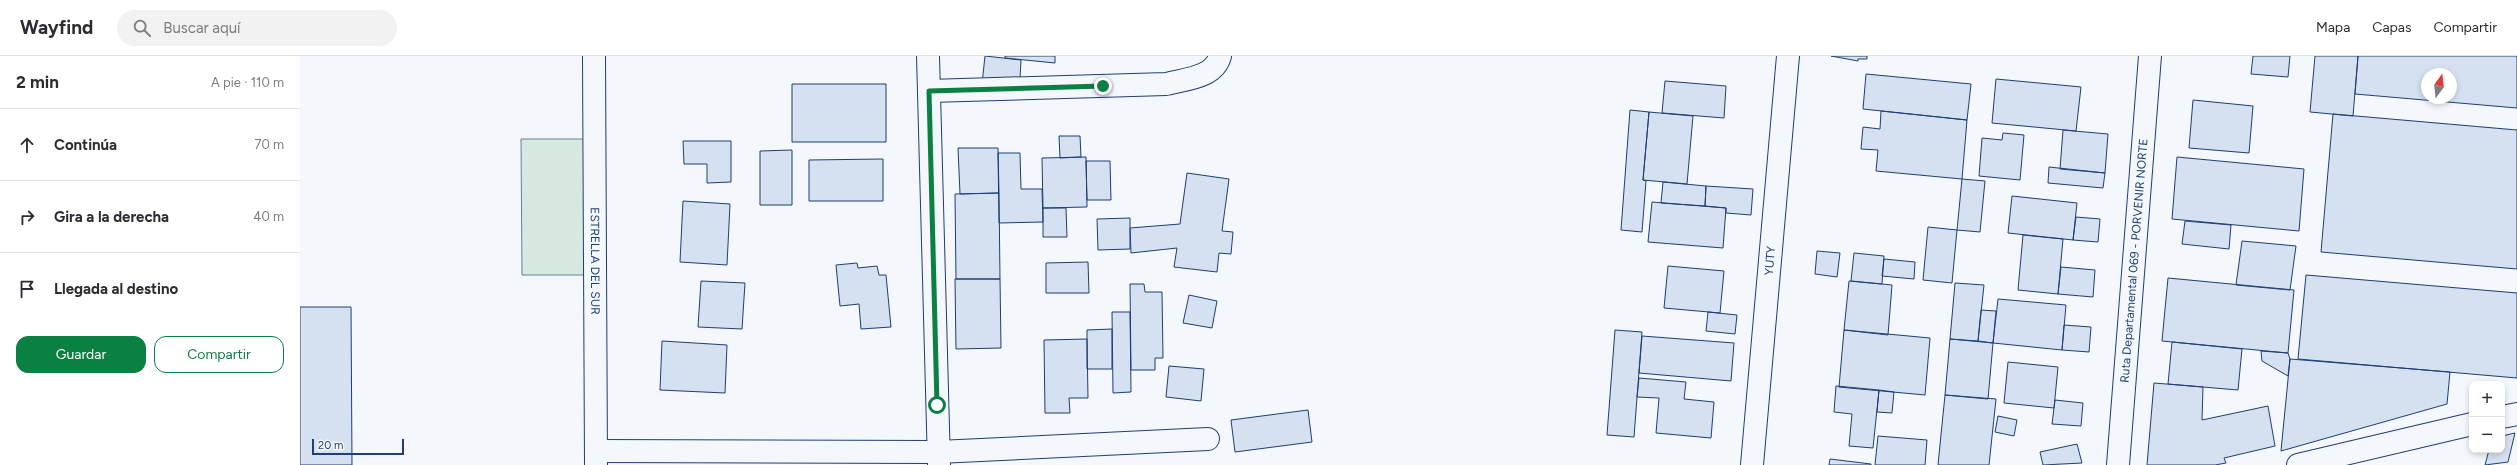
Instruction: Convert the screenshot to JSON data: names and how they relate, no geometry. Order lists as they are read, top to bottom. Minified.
{"streets":{"street":["YUTY","ESTRELLA DEL SUR","Ruta Departamental 069 - PORVENIR NORTE"]},"scale_bar":"20 m","north":"top","page":{"header":"Wayfind","search":"Buscar aquí","nav":["Mapa","Capas","Compartir"],"heading":["2 min","A pie · 110 m"],"list":[["Continúa","70 m"],["Gira a la derecha","40 m"],"Llegada al destino"],"buttons":["Guardar","Compartir"],"map_buttons":["+","−"],"scale":"20 m"}}
